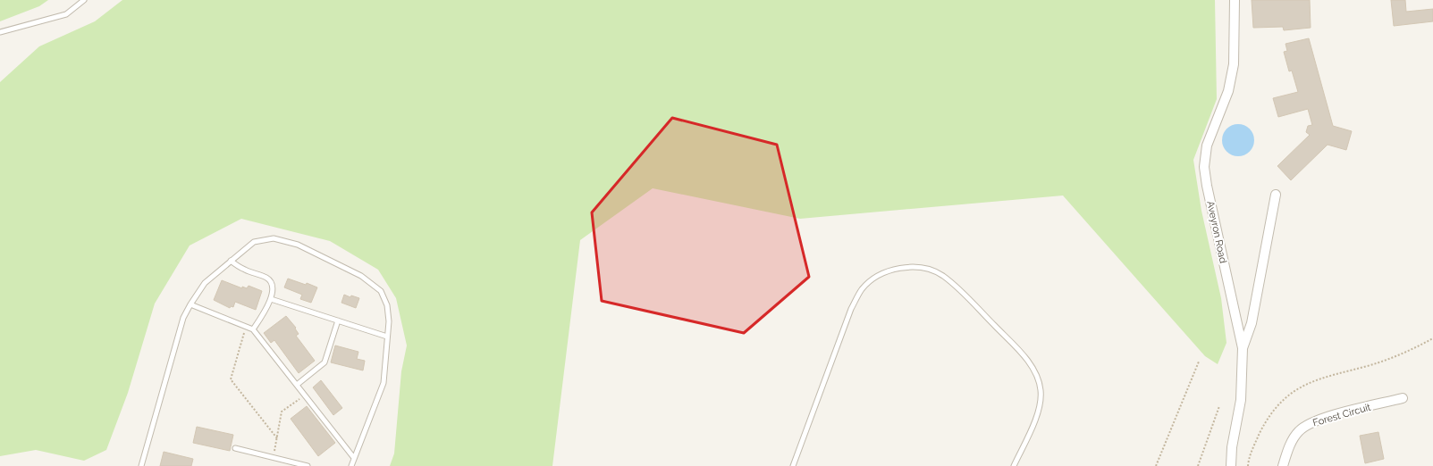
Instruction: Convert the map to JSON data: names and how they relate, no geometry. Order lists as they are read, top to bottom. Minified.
{"streets":{"street":["Aveyron Road","Forest Circuit"]}}
